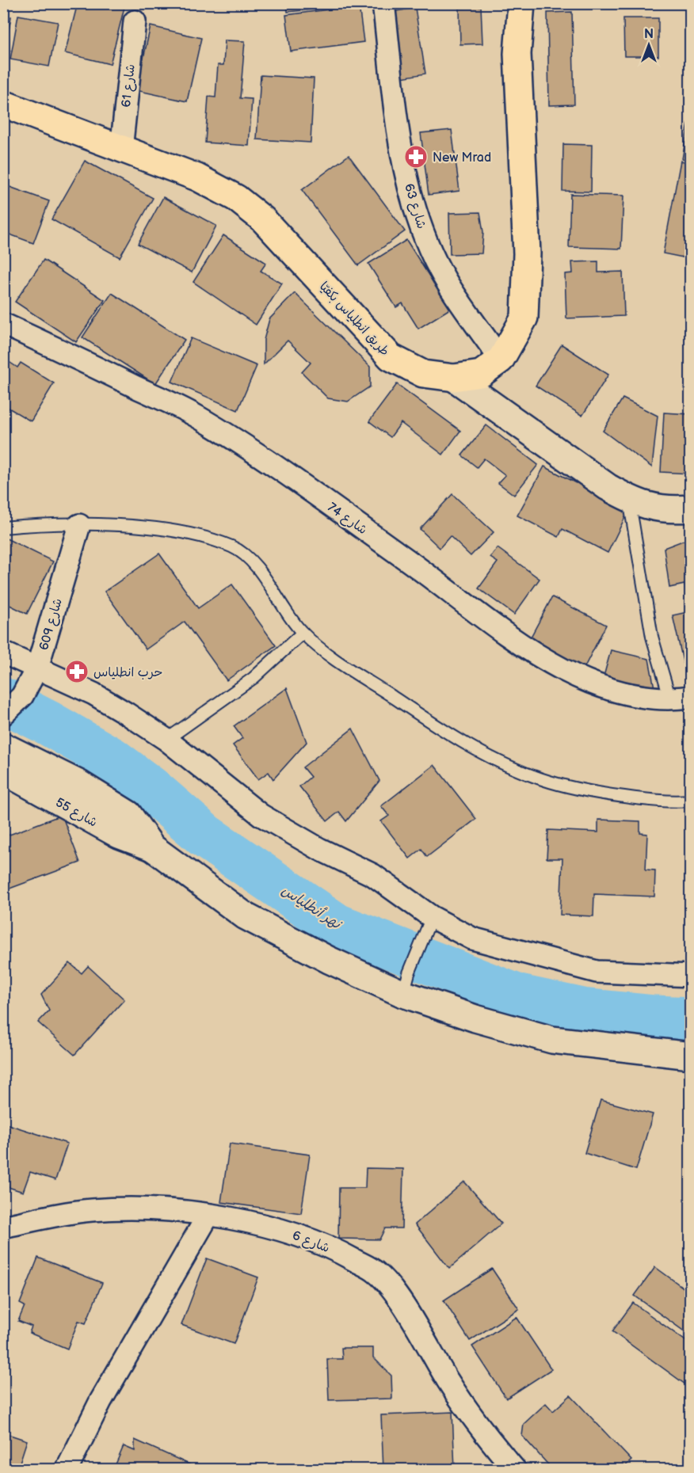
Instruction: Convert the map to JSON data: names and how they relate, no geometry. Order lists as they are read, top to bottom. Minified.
{"streets":{"highway":["طريق انطلياس بكفيّا"],"street":["شارع 61","شارع 63","شارع 74","شارع 609","شارع 55","شارع 6"]},"crossings":[["شارع 61","طريق انطلياس بكفيّا"],["شارع 63","طريق انطلياس بكفيّا"]],"water":["نهر أنطلياس"],"places":{"pharmacy":["New Mrad","حرب انطلياس"]},"north":"top"}
